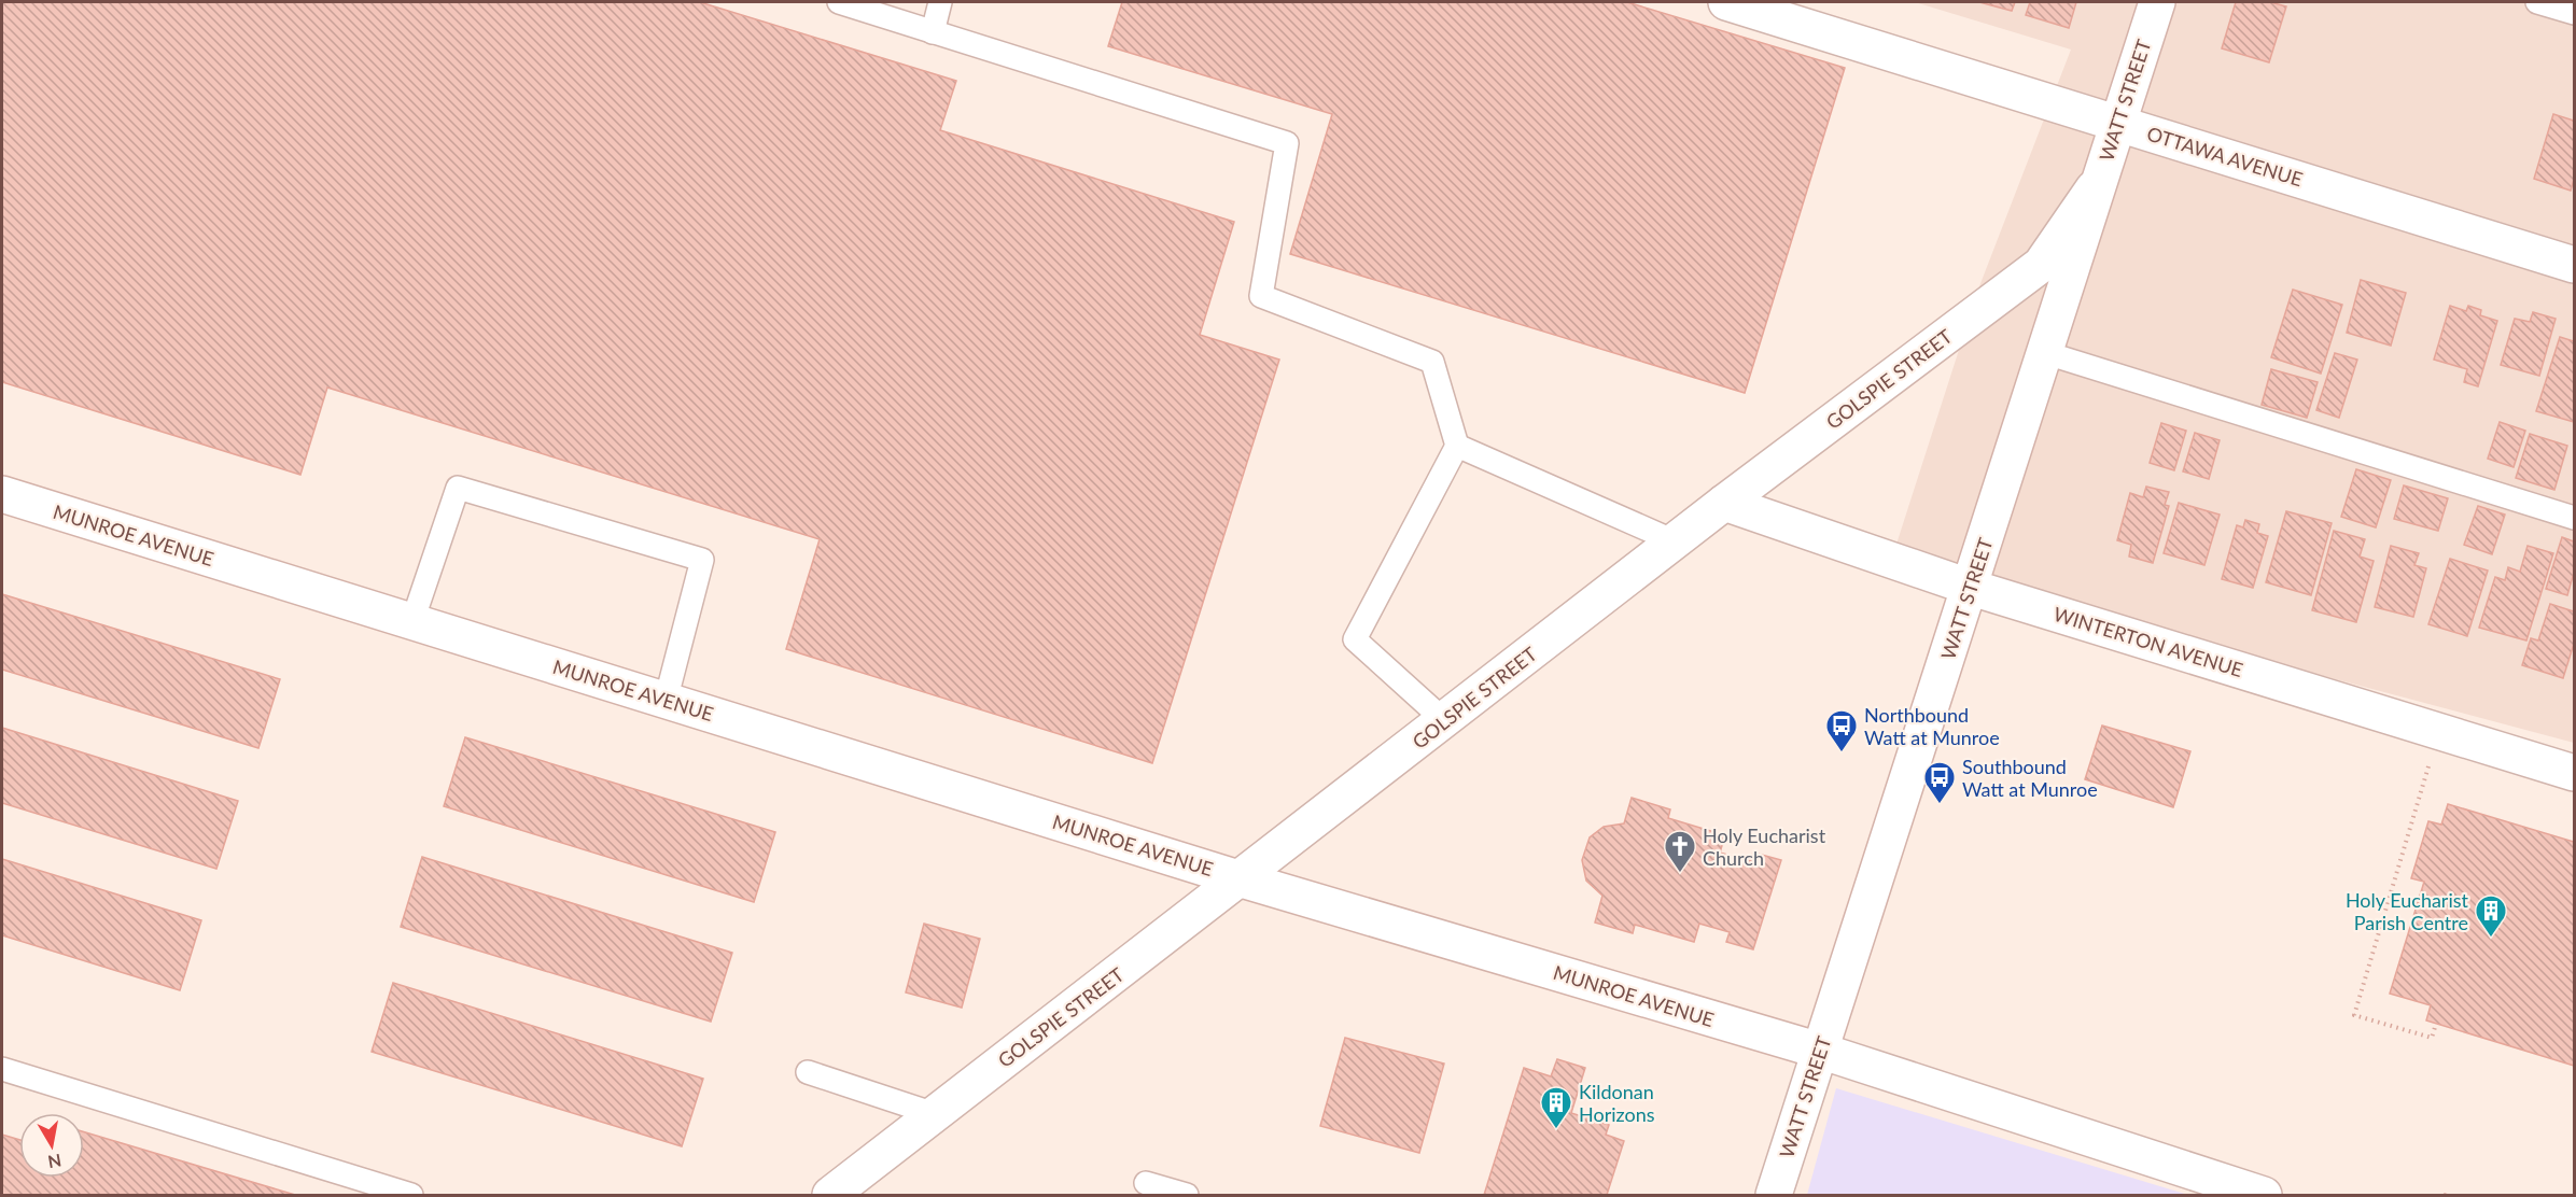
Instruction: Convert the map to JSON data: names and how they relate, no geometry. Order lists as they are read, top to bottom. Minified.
{"streets":{"street":["WATT STREET","OTTAWA AVENUE","GOLSPIE STREET","MUNROE AVENUE","WINTERTON AVENUE"]},"crossings":[["WATT STREET","OTTAWA AVENUE"],["WATT STREET","GOLSPIE STREET"],["WATT STREET","MUNROE AVENUE"],["WATT STREET","WINTERTON AVENUE"],["GOLSPIE STREET","MUNROE AVENUE"],["GOLSPIE STREET","WINTERTON AVENUE"]],"places":{"bus stop":["Northbound Watt at Munroe","Southbound Watt at Munroe"],"church":["Holy Eucharist Church"],"building":["Holy Eucharist Parish Centre","Kildonan Horizons"]},"north":"bottom"}
